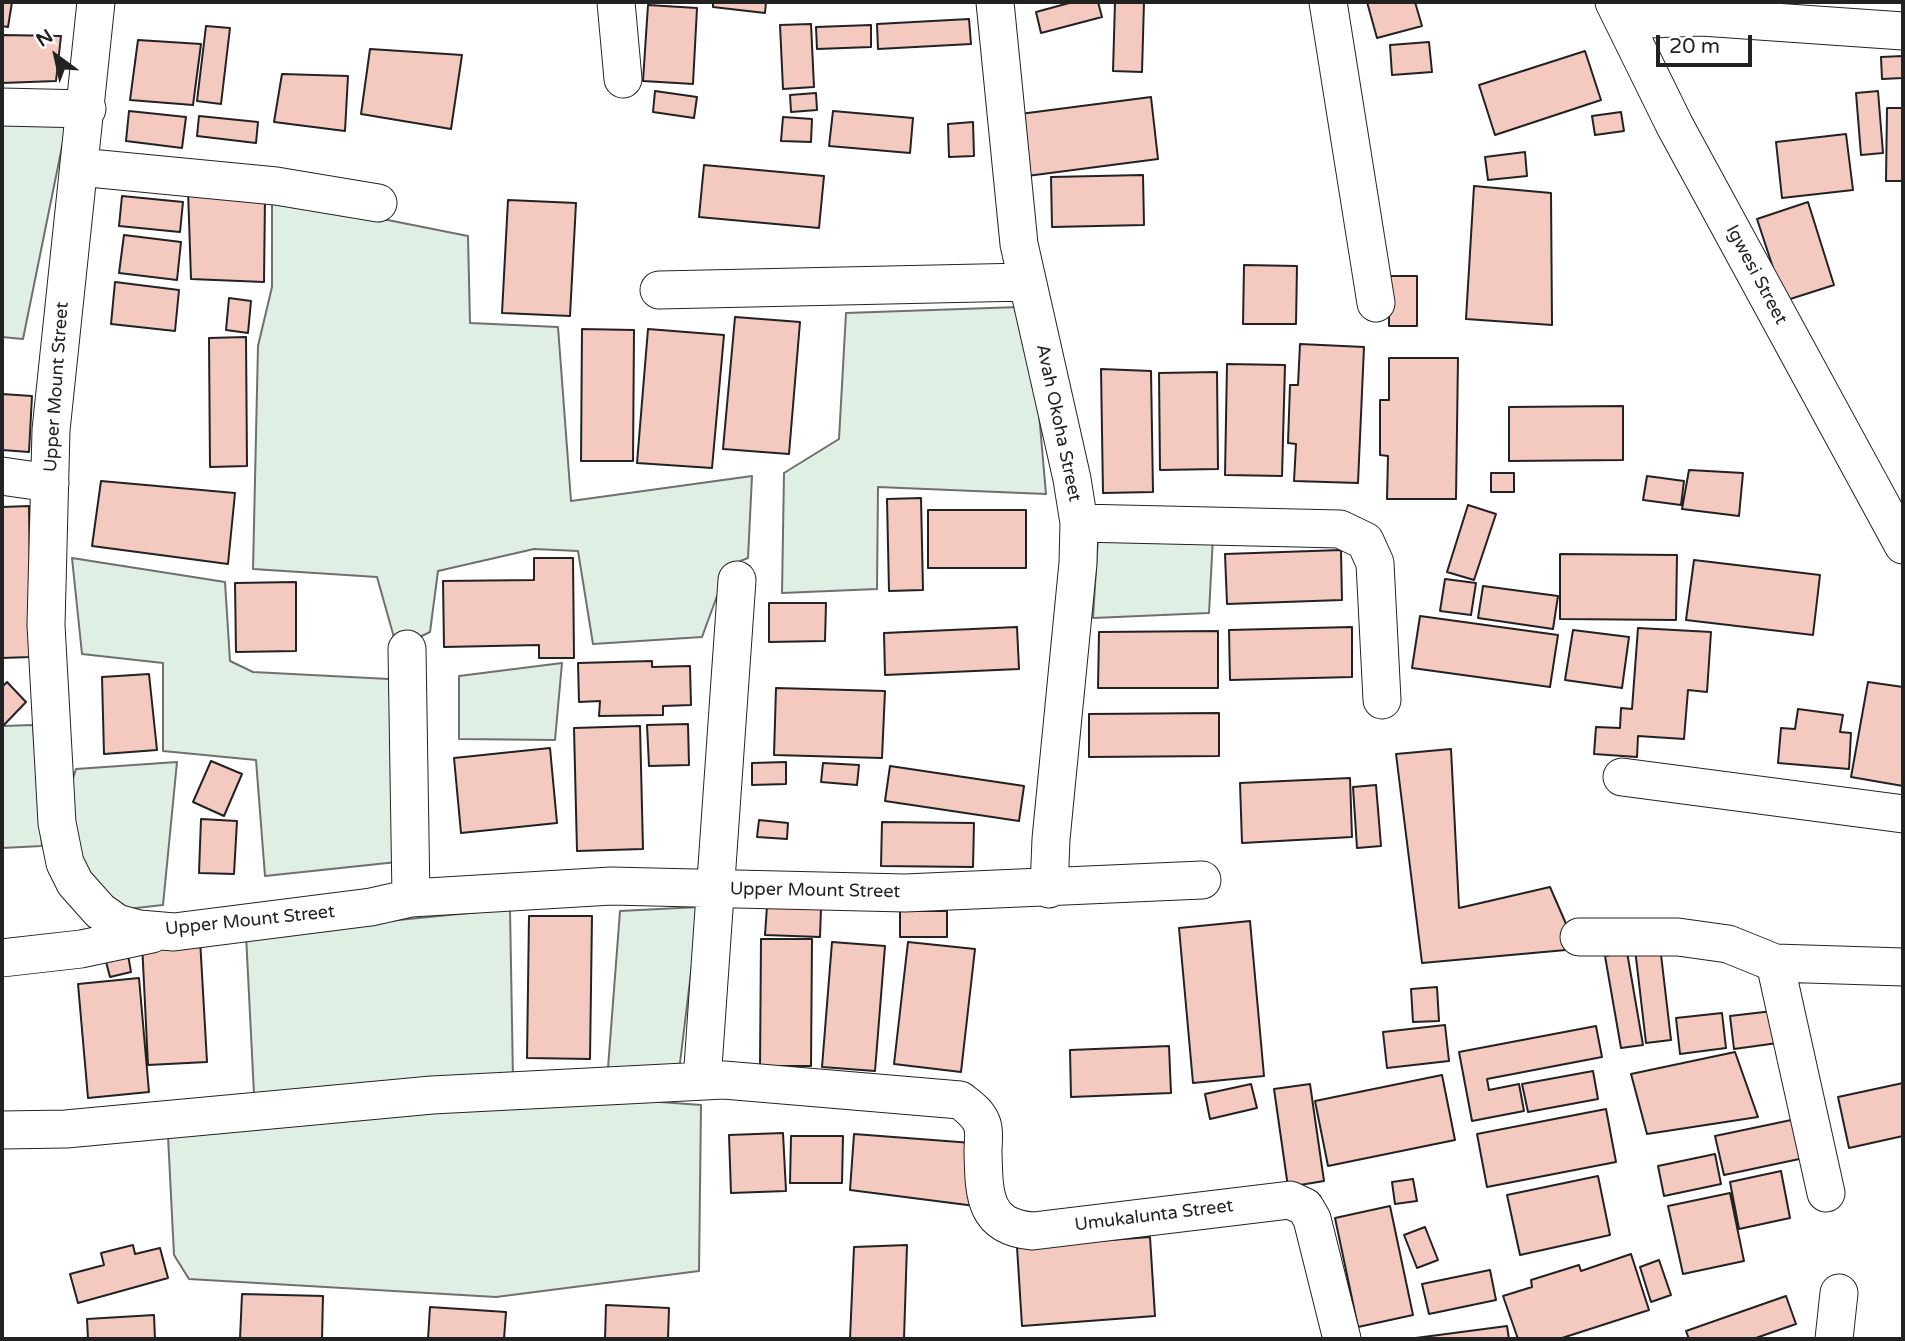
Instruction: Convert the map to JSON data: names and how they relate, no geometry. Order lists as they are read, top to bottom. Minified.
{"streets":{"street":["Igwesi Street","Upper Mount Street","Avah Okoha Street","Umukalunta Street"]},"crossings":[["Upper Mount Street","Avah Okoha Street"]],"scale_bar":"20 m","north":"top left"}
